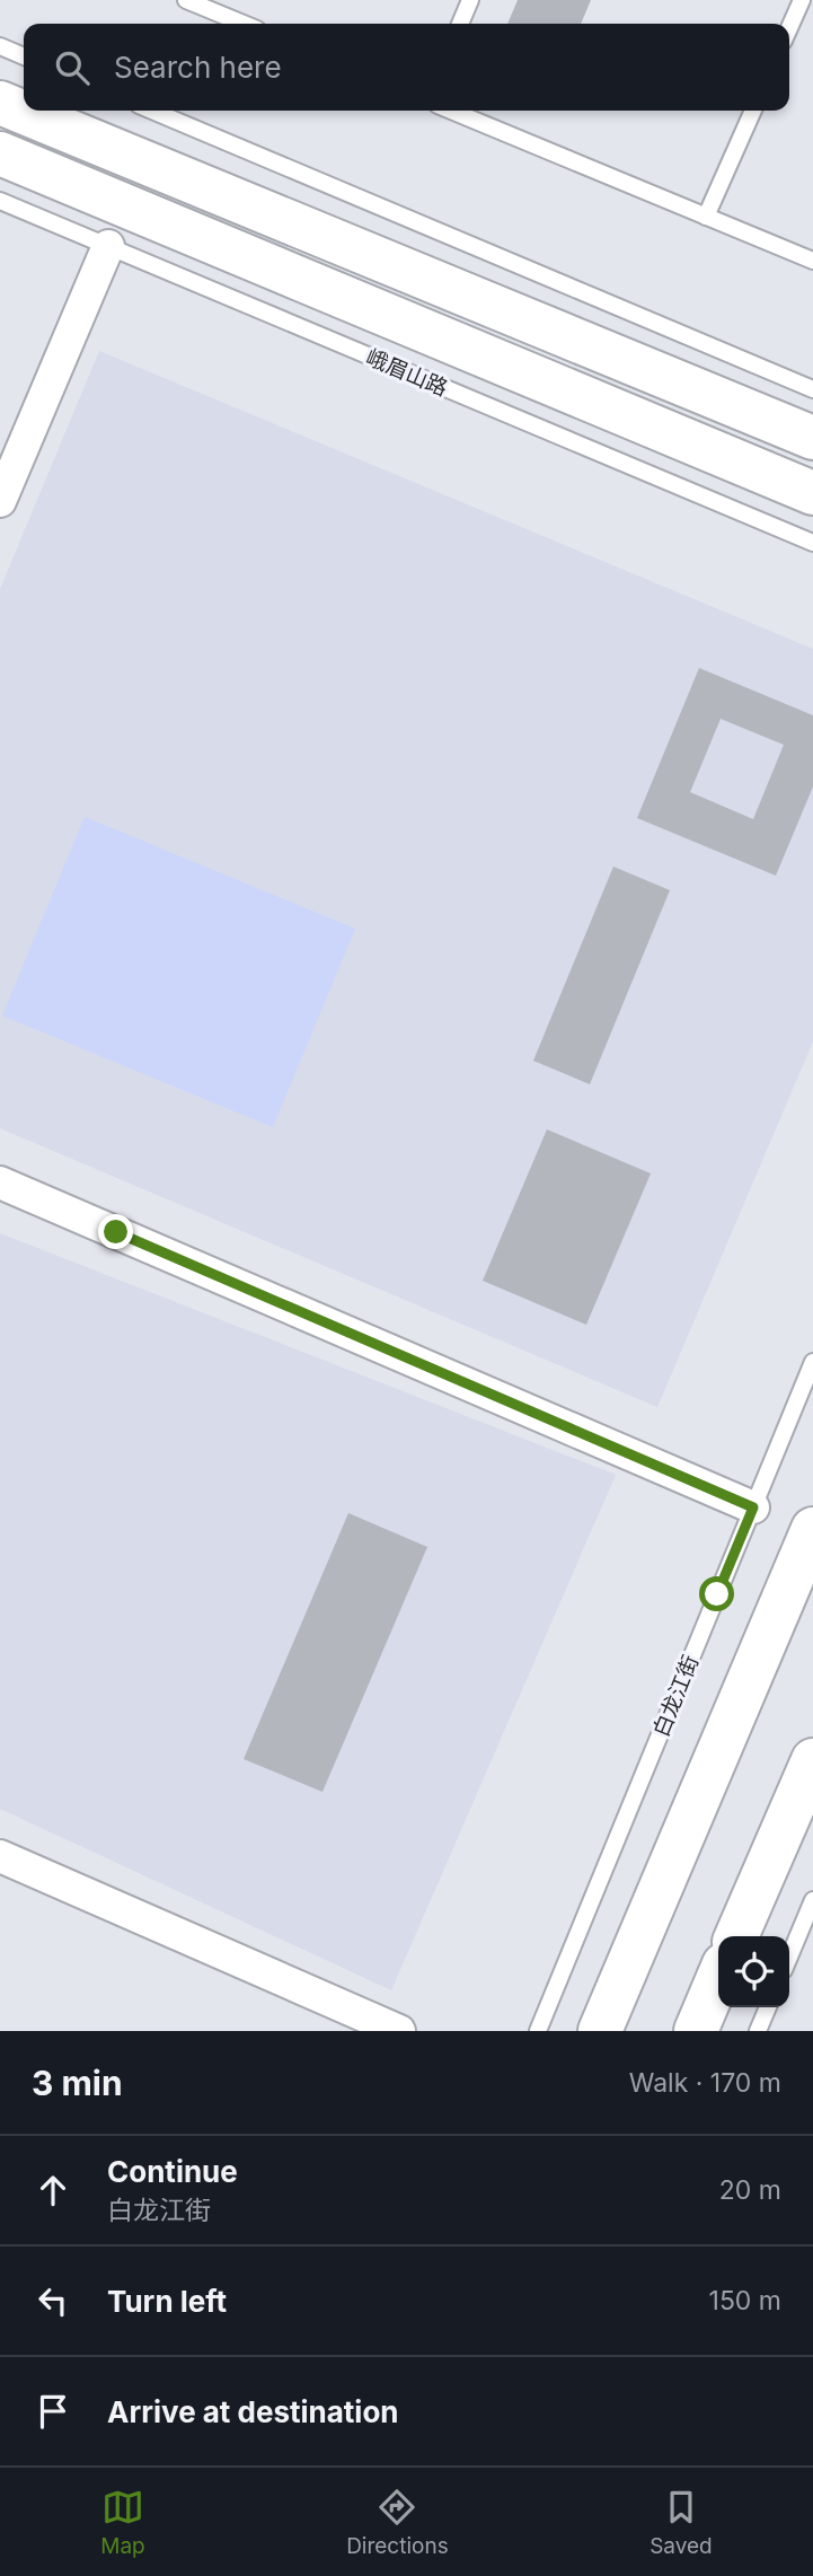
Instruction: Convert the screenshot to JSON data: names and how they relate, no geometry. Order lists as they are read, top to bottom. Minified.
{"streets":{"street":["峨眉山路"],"lane":["白龙江街"]},"page":{"search":"Search here","heading":["3 min","Walk · 170 m"],"list":[["Continue","白龙江街","20 m"],["Turn left","150 m"],"Arrive at destination"],"nav":["Map","Directions","Saved"]}}
